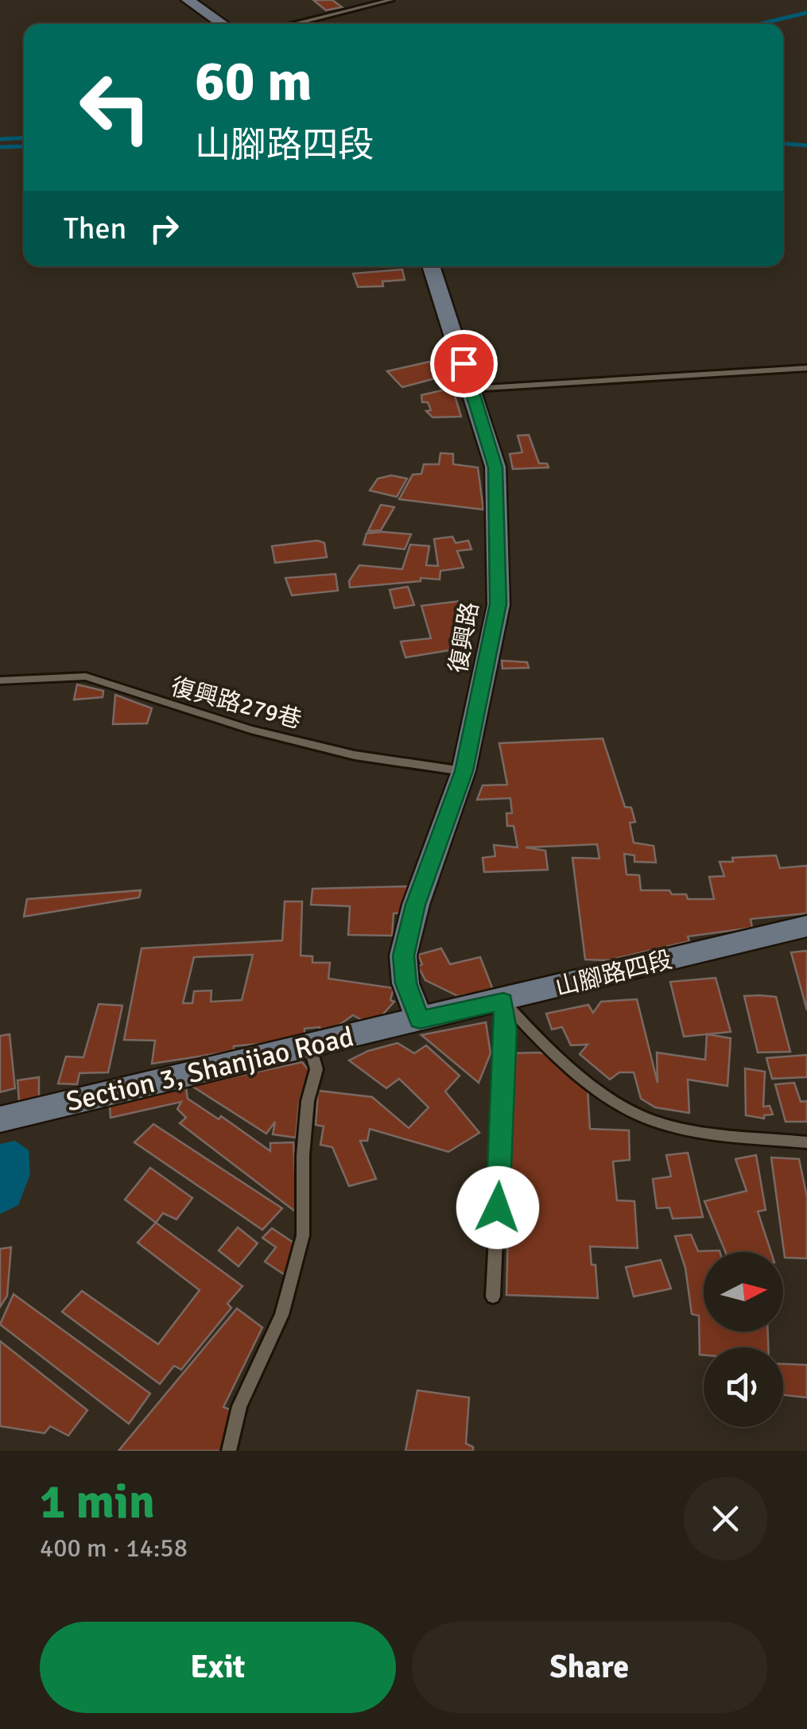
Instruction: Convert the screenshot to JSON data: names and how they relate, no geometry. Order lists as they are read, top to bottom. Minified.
{"streets":{"street":["復興路","山腳路四段","Section 3, Shanjiao Road"],"lane":["復興路279巷"]},"crossings":[["復興路","復興路279巷"],["復興路","山腳路四段"],["復興路","Section 3, Shanjiao Road"],["山腳路四段","Section 3, Shanjiao Road"]],"north":"right","page":{"turn":["60 m","山腳路四段"],"then":"Then","heading":["1 min","400 m · 14:58"],"buttons":["Exit","Share"]}}
